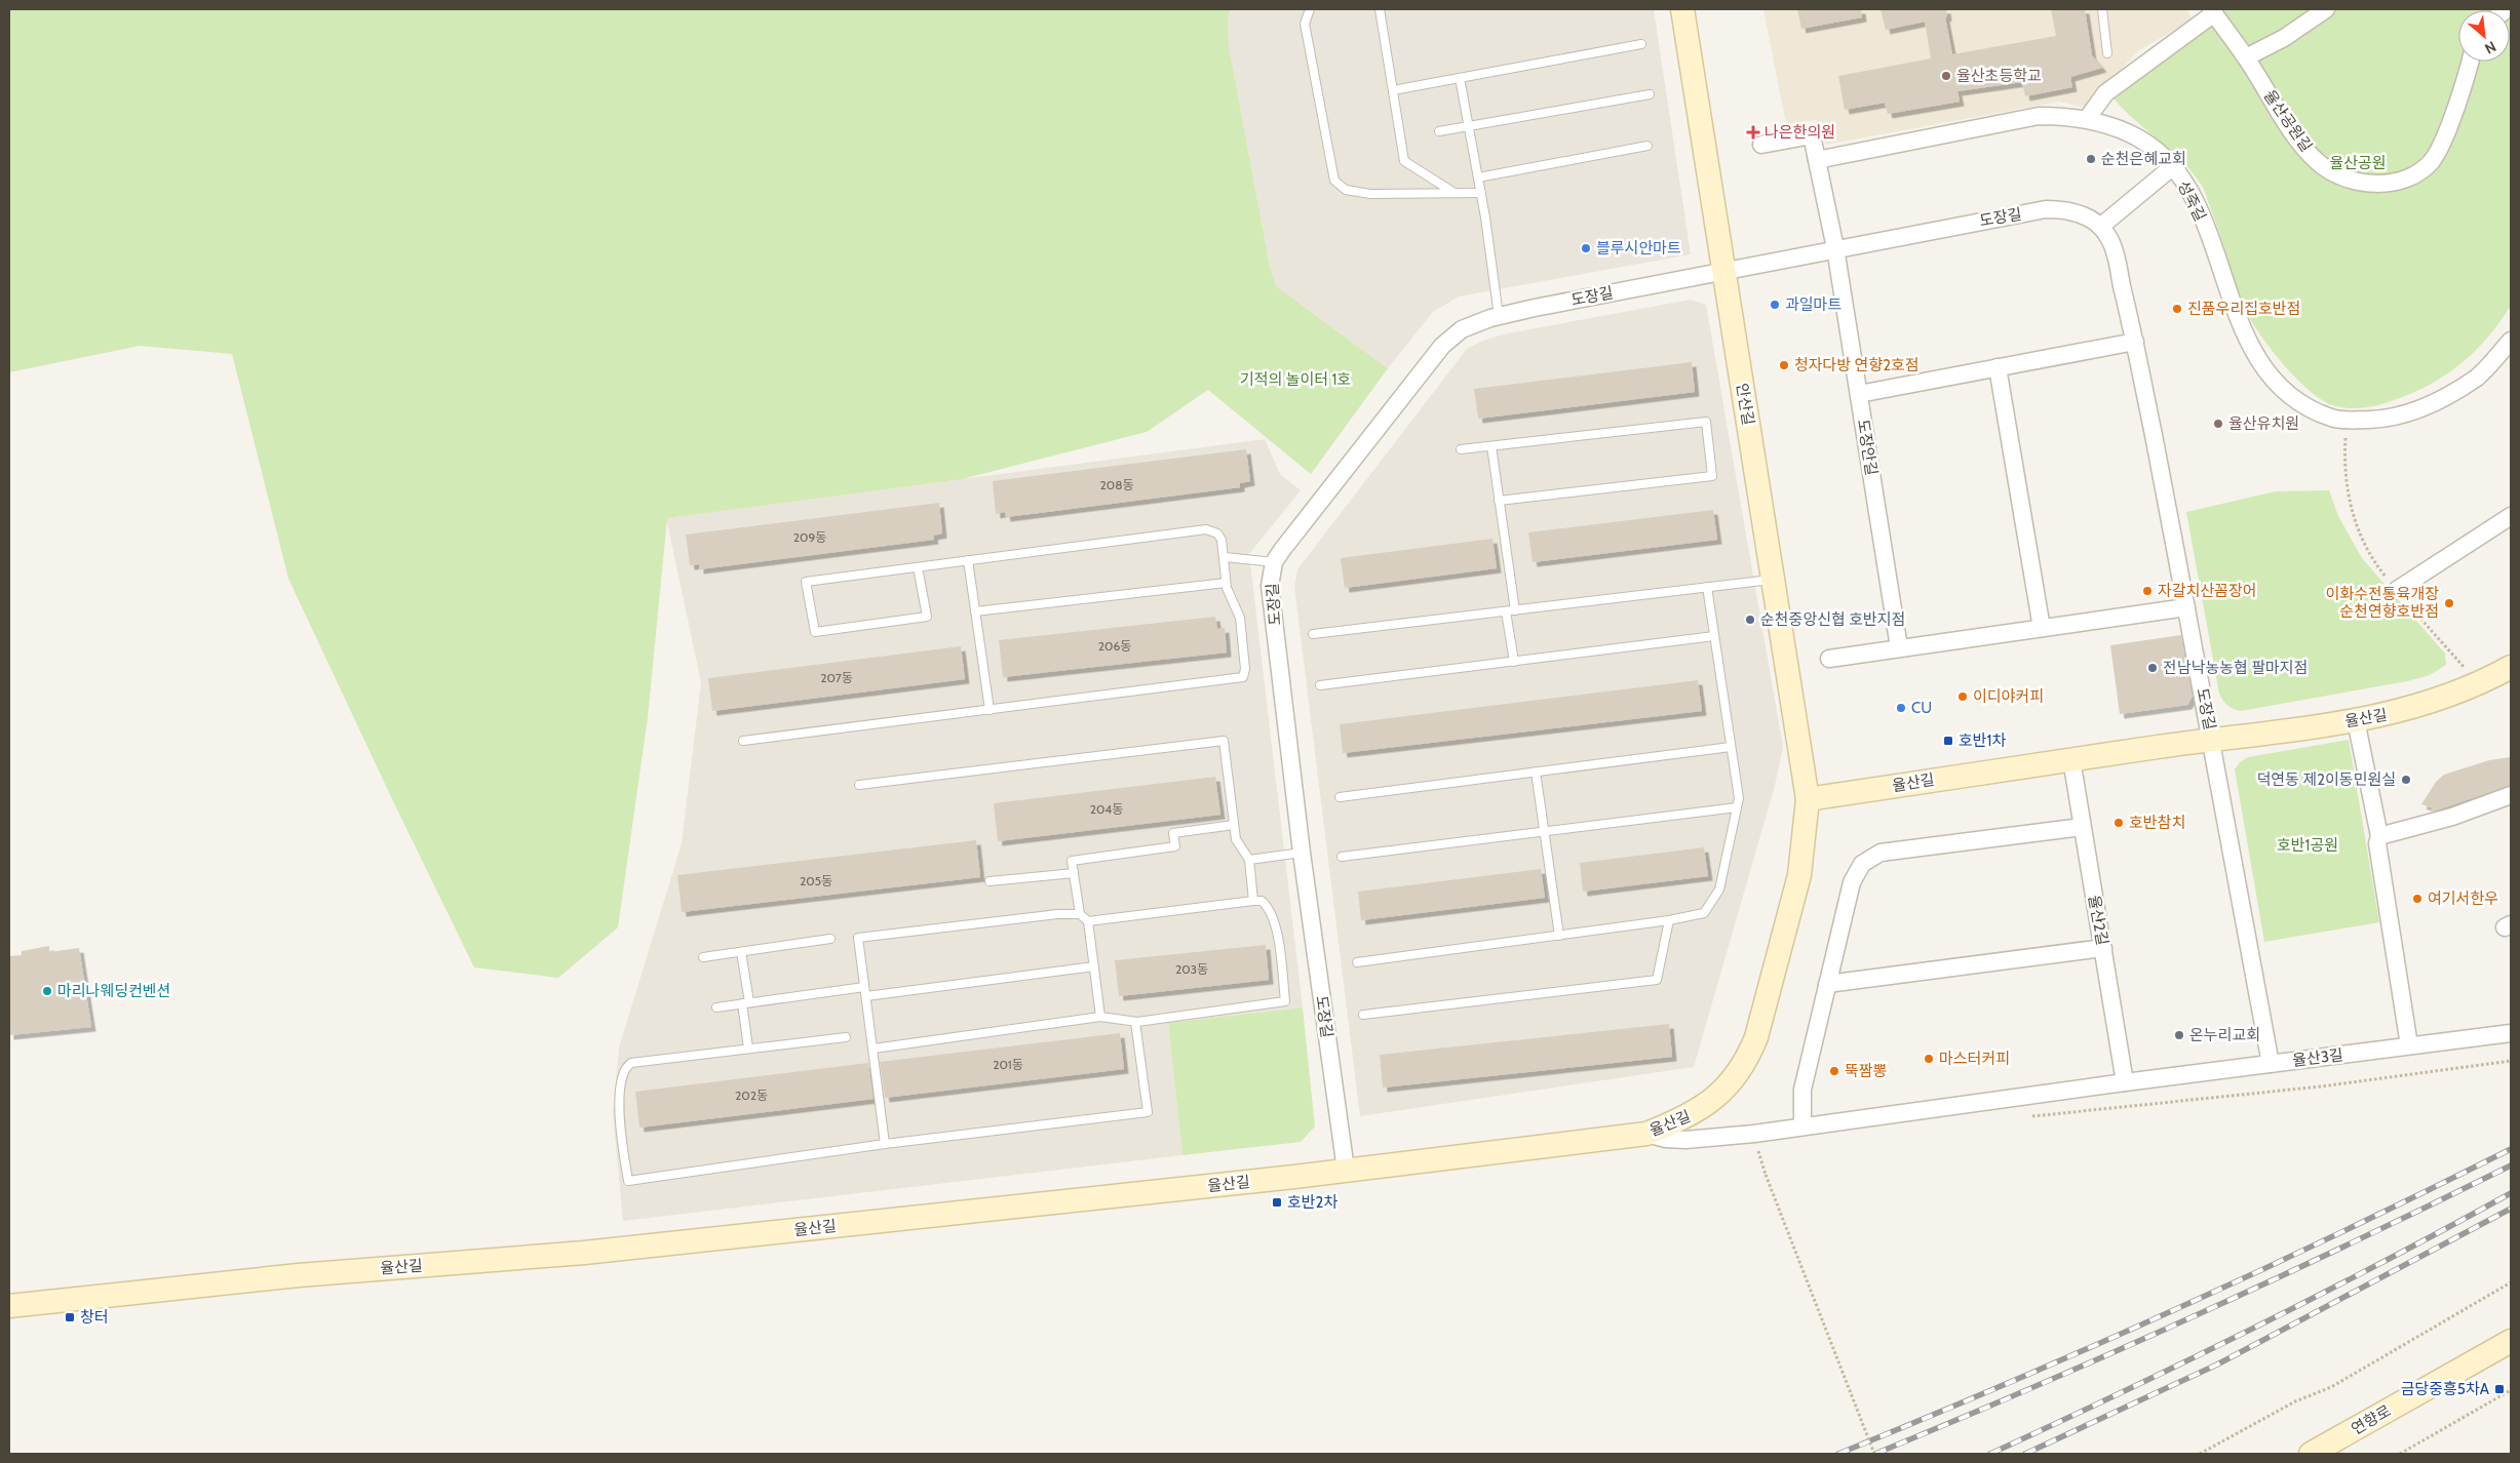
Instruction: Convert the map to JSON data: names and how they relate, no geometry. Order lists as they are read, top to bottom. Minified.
{"streets":{"street":["율산공원길","성죽길","도장길","안산길","도장안길","율산길","율산2길","율산3길","연향로"]},"crossings":[["도장길","안산길"],["도장길","도장안길"],["도장길","율산길"],["안산길","율산길"],["율산길","율산2길"],["율산길","율산3길"],["율산2길","율산3길"]],"parks":["율산공원","기적의 놀이터 1호","호반1공원"],"places":{"other":["율산초등학교","순천은혜교회","블루시안마트","과일마트","진품우리집호반점","청자다방 연향2호점","율산유치원","자갈치산꼼장어","이화수전통육개장 순천연향호반점","순천중앙신협 호반지점","전남낙농농협 팔마지점","이디야커피","CU","덕연동 제2이동민원실","호반참치","여기서한우","마리나웨딩컨벤션","온누리교회","마스터커피","뚝짬뽕"],"health":["나은한의원"],"transit":["호반1차","호반2차","창터","금당중흥5차A"]},"house_numbers":["208동","209동","206동","207동","204동","205동","203동","201동","202동"],"north":"bottom right"}
